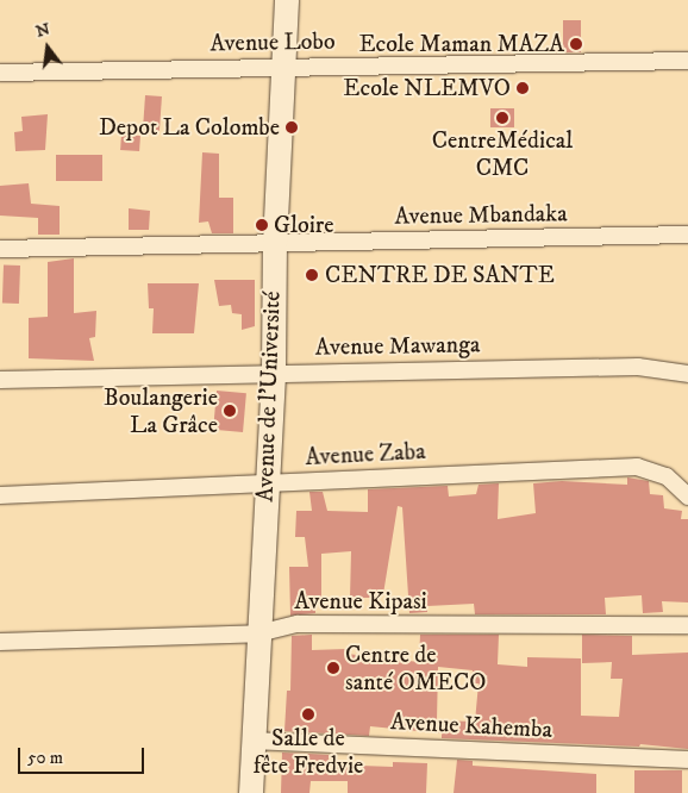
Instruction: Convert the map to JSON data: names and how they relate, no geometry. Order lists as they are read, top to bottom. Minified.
{"streets":{"main road":["Avenue de l’Université"],"street":["Avenue Lobo","Avenue Mbandaka","Avenue Mawanga","Avenue Zaba","Avenue Kipasi","Avenue Kahemba"]},"crossings":[["Avenue Lobo","Avenue de l’Université"],["Avenue Mbandaka","Avenue de l’Université"],["Avenue Mawanga","Avenue de l’Université"],["Avenue de l’Université","Avenue Zaba"],["Avenue de l’Université","Avenue Kipasi"],["Avenue de l’Université","Avenue Kahemba"]],"places":["Ecole Maman MAZA","Ecole NLEMVO","CentreMédical CMC","Depot La Colombe","Gloire","CENTRE DE SANTE","Boulangerie La Grâce","Centre de santé OMECO","Salle de fête Fredvie"],"scale_bar":"50 m","north":"top"}
